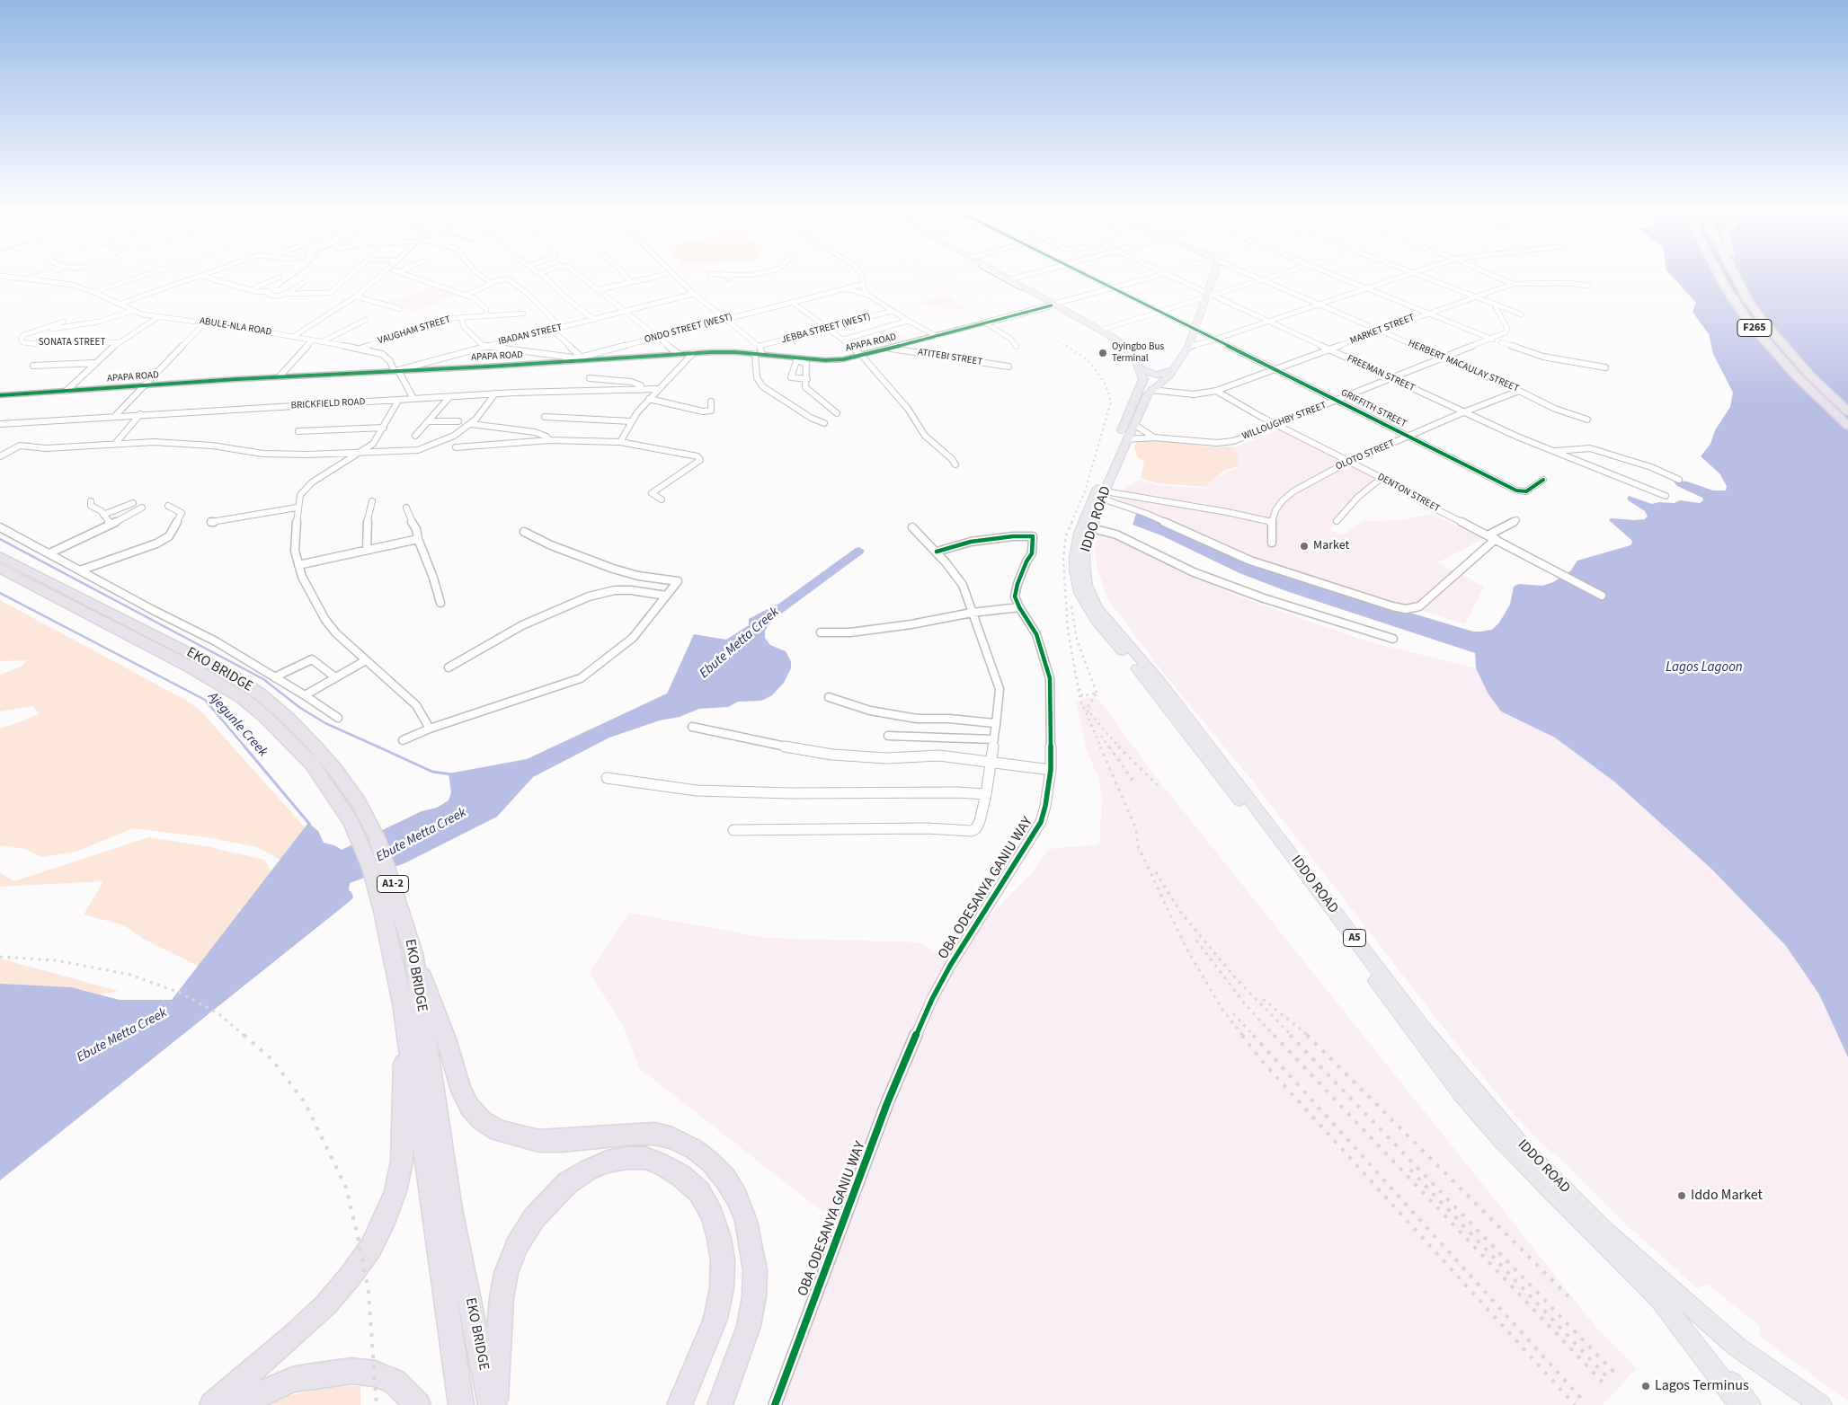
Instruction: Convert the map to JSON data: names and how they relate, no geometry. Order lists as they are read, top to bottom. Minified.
{"streets":{"highway":["F265","IDDO ROAD","EKO BRIDGE","A1-2","A5"],"street":["ABULE-NLA ROAD","ONDO STREET (WEST)","JEBBA STREET (WEST)","MARKET STREET","VAUGHAM STREET","IBADAN STREET","SONATA STREET","APAPA ROAD","ATITEBI STREET","HERBERT MACAULAY STREET","FREEMAN STREET","BRICKFIELD ROAD","GRIFFITH STREET","WILLOUGHBY STREET","OLOTO STREET","DENTON STREET","OBA ODESANYA GANIU WAY"]},"crossings":[["ABULE-NLA ROAD","VAUGHAM STREET"],["ABULE-NLA ROAD","IBADAN STREET"],["ABULE-NLA ROAD","APAPA ROAD"],["ONDO STREET (WEST)","APAPA ROAD"],["MARKET STREET","HERBERT MACAULAY STREET"],["MARKET STREET","FREEMAN STREET"],["MARKET STREET","GRIFFITH STREET"],["MARKET STREET","DENTON STREET"],["MARKET STREET","IDDO ROAD"],["IBADAN STREET","APAPA ROAD"],["APAPA ROAD","ATITEBI STREET"],["HERBERT MACAULAY STREET","WILLOUGHBY STREET"],["HERBERT MACAULAY STREET","OLOTO STREET"],["FREEMAN STREET","WILLOUGHBY STREET"],["FREEMAN STREET","OLOTO STREET"],["GRIFFITH STREET","WILLOUGHBY STREET"],["GRIFFITH STREET","OLOTO STREET"],["WILLOUGHBY STREET","DENTON STREET"],["WILLOUGHBY STREET","IDDO ROAD"],["OLOTO STREET","DENTON STREET"]],"water":["Ebute Metta Creek","Lagos Lagoon","Ajegunle Creek"],"places":["Oyingbo Bus Terminal","Market","Iddo Market","Lagos Terminus"]}
